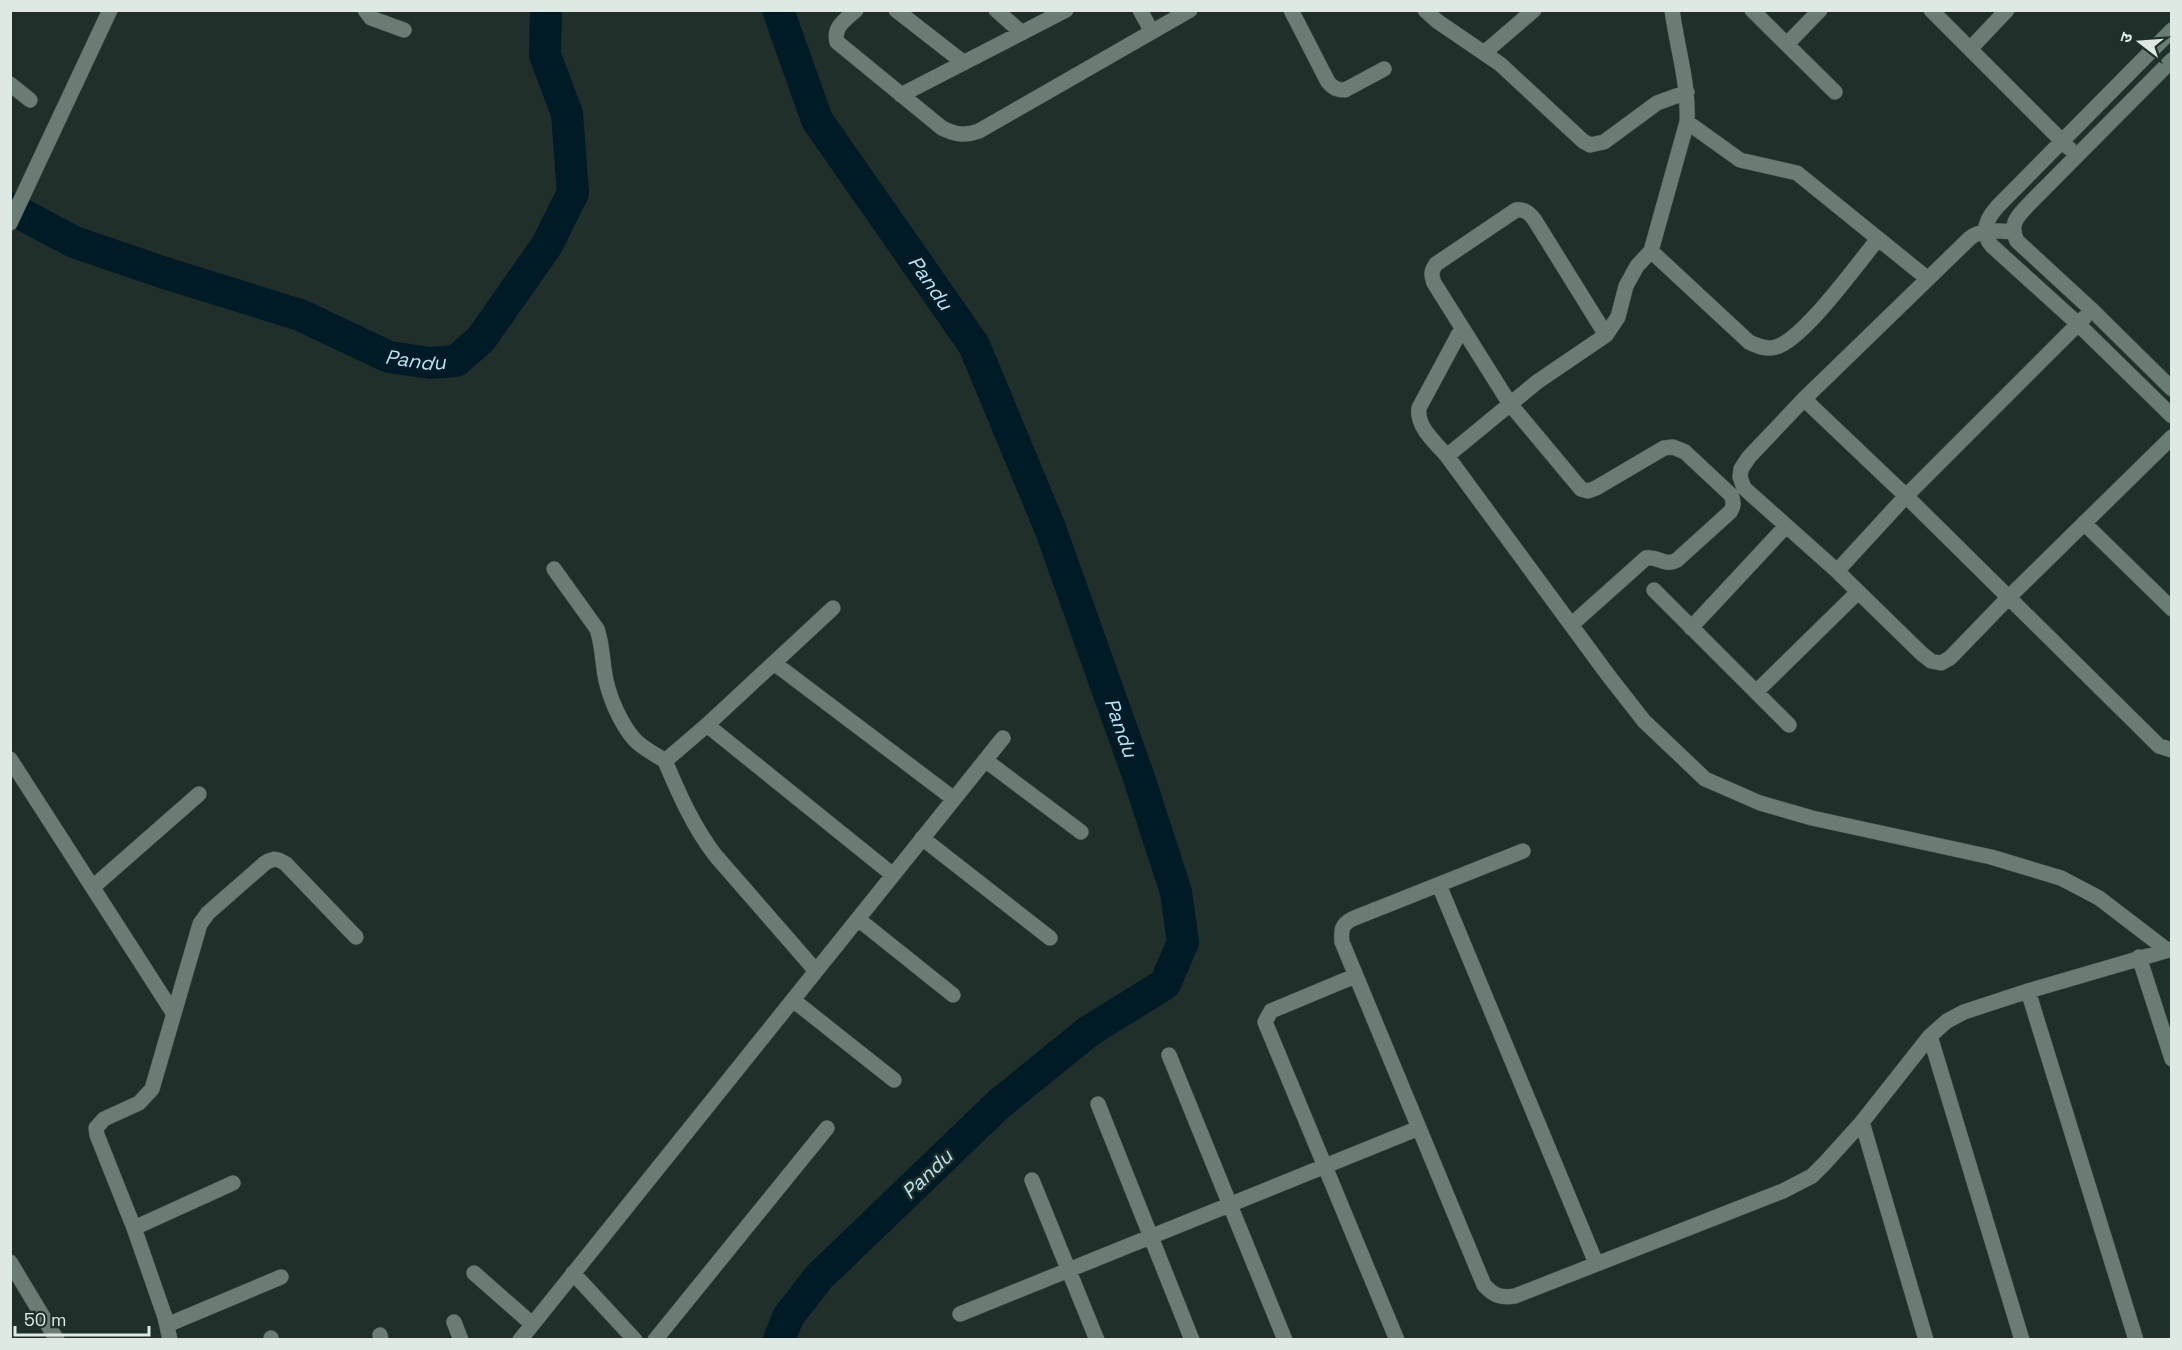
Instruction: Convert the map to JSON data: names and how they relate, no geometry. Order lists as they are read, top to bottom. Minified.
{"water":["Pandu"],"scale_bar":"50 m","north":"left"}
